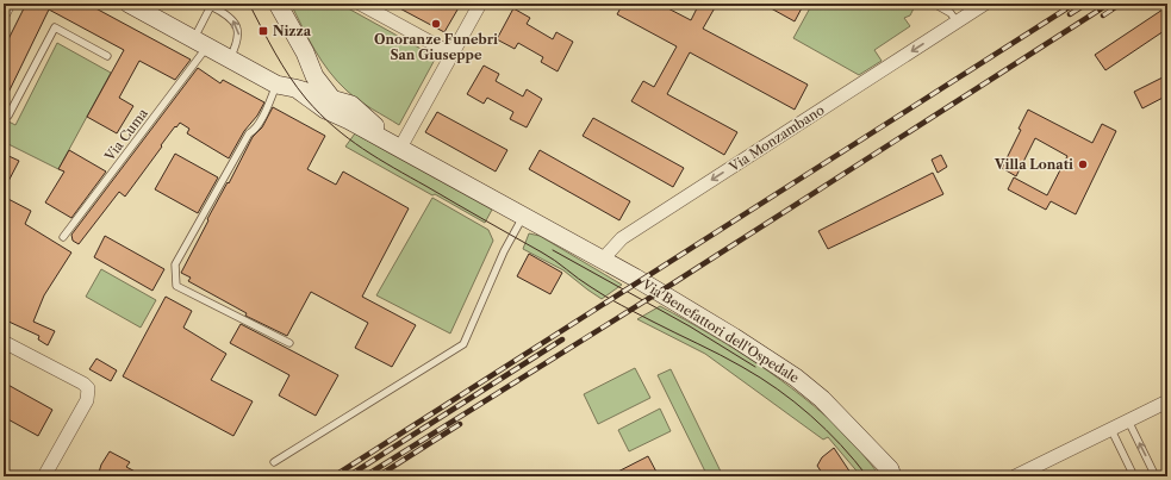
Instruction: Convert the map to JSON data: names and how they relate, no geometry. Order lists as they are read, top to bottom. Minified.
{"streets":{"main road":["Via Benefattori dell'Ospedale"],"street":["Via Monzambano"],"lane":["Via Cuma"]},"crossings":[["Via Monzambano","Via Benefattori dell'Ospedale"]],"one_way":["Via Monzambano"],"places":{"other":["Onoranze Funebri San Giuseppe","Villa Lonati"],"transit":["Nizza"]}}
